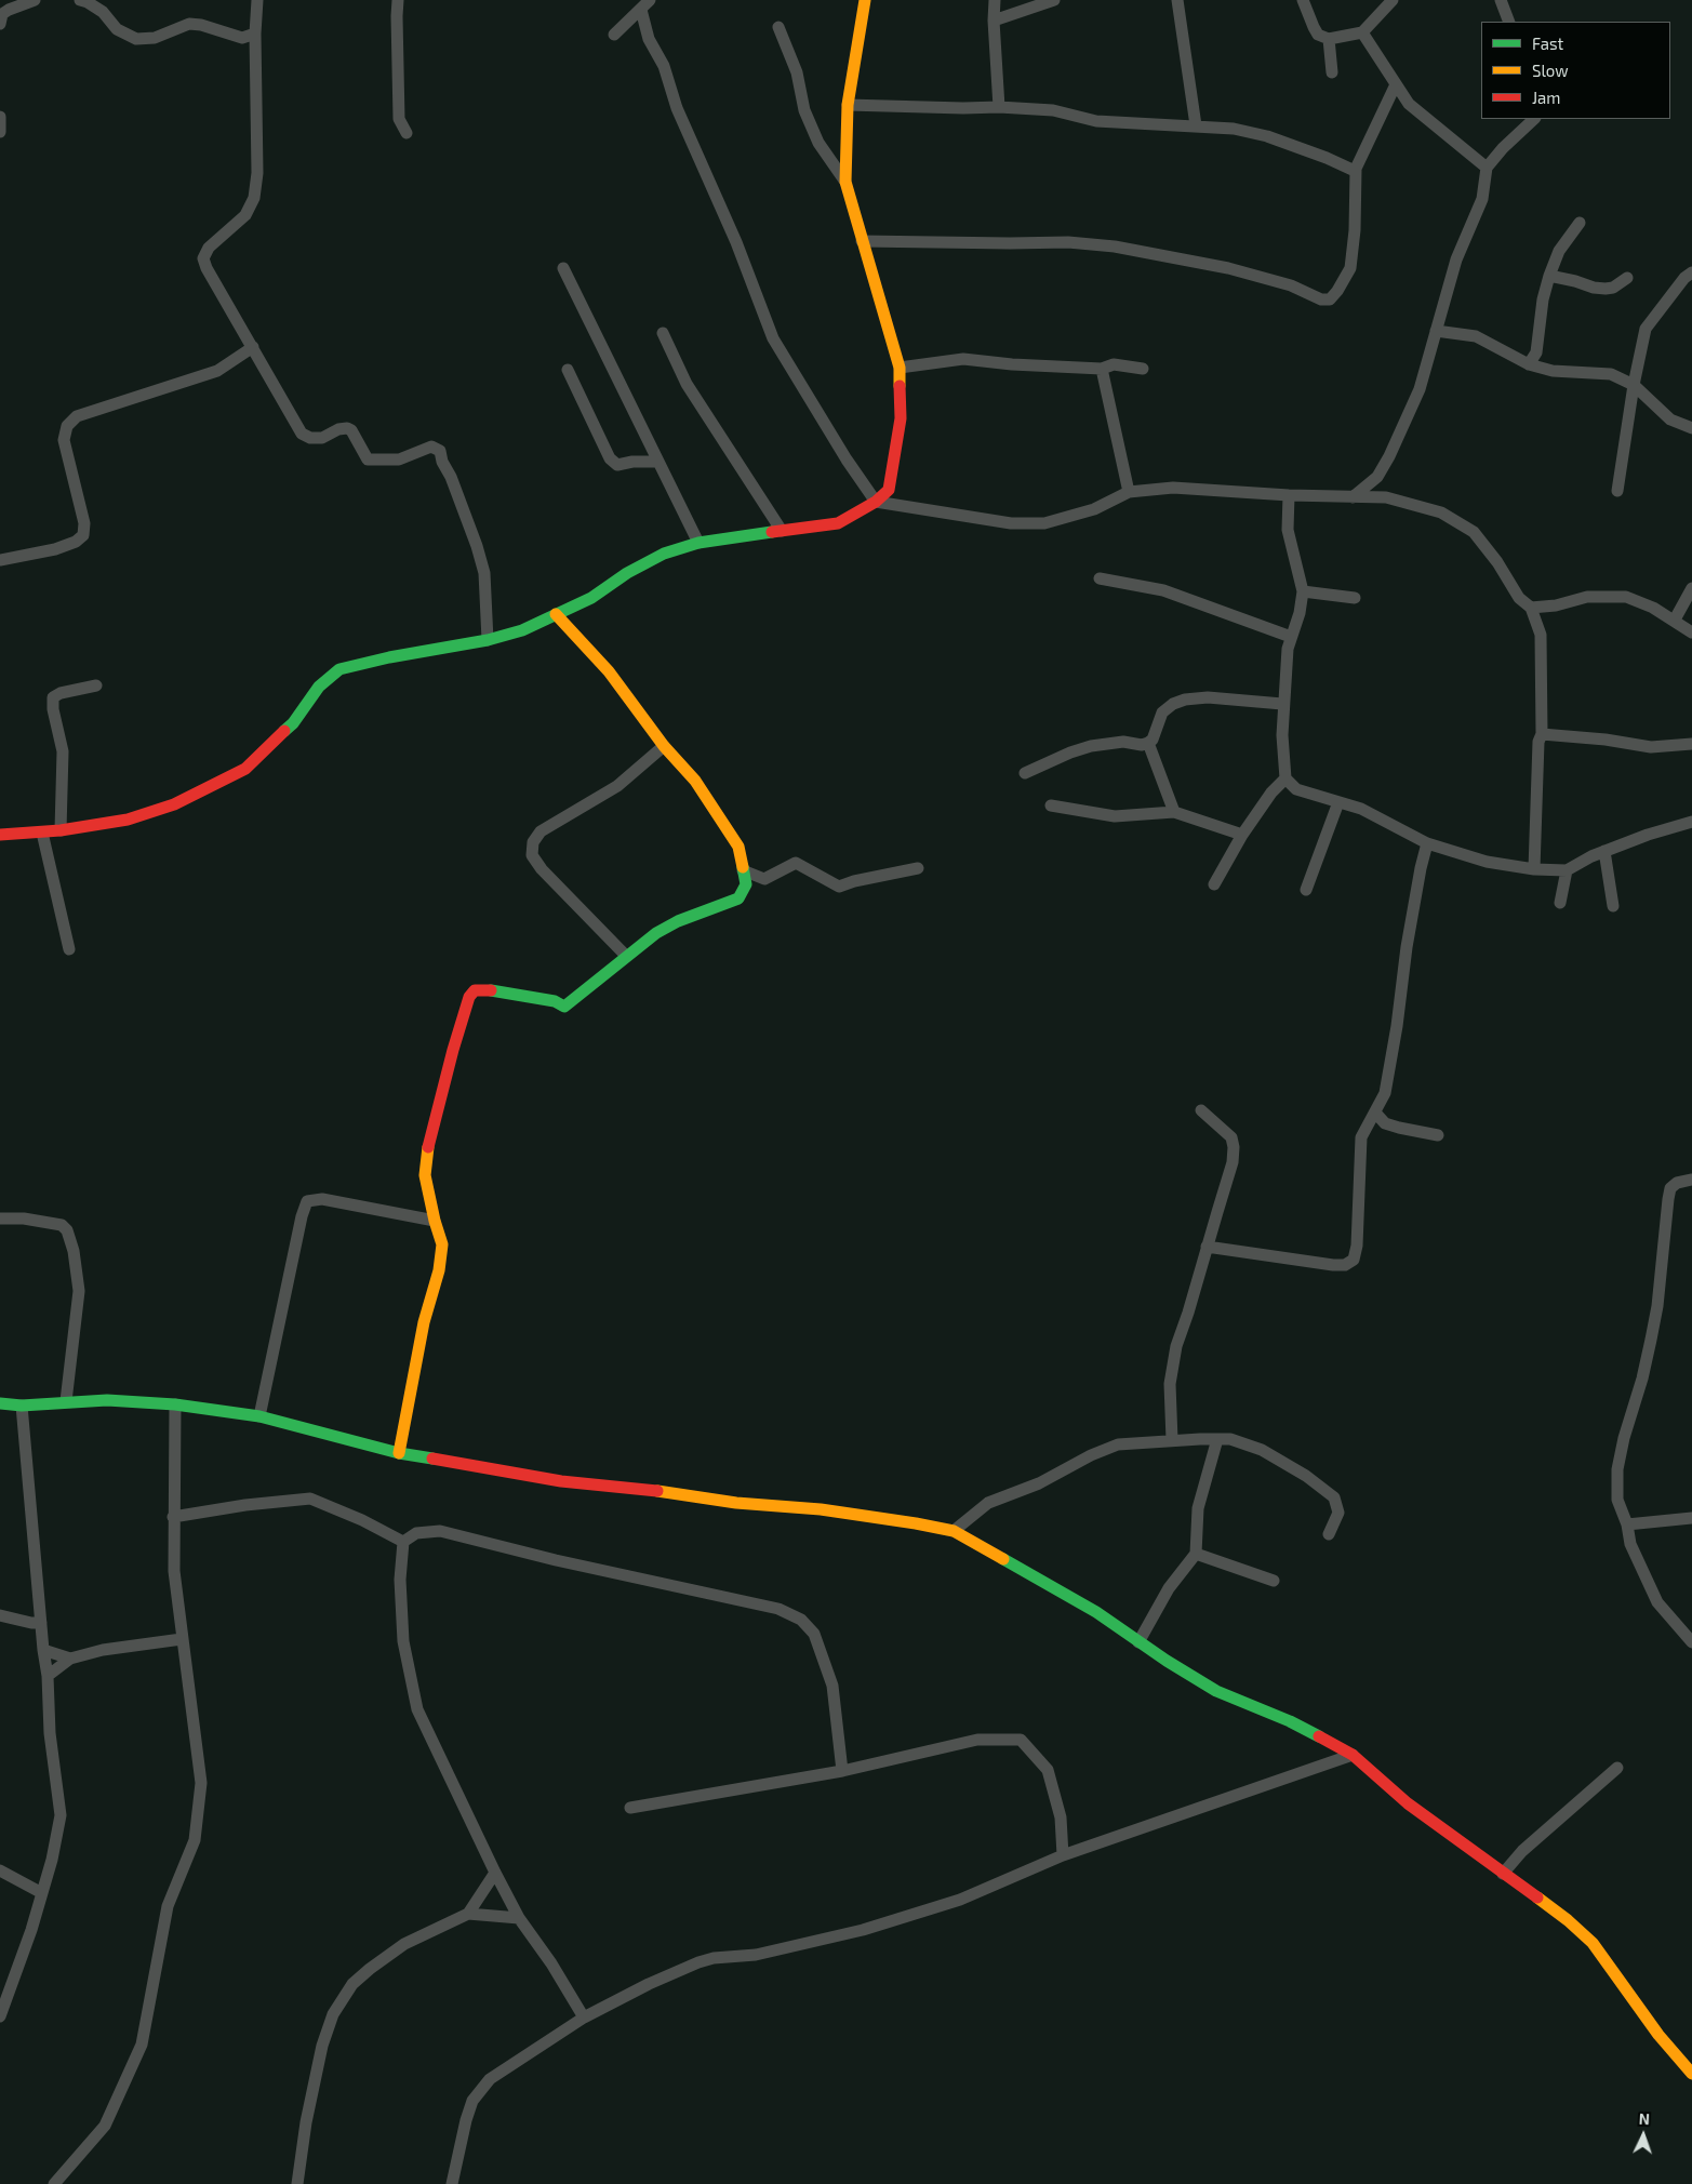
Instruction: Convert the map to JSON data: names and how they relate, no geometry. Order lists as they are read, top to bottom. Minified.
{"legend":["Fast","Slow","Jam"],"north":"top"}
